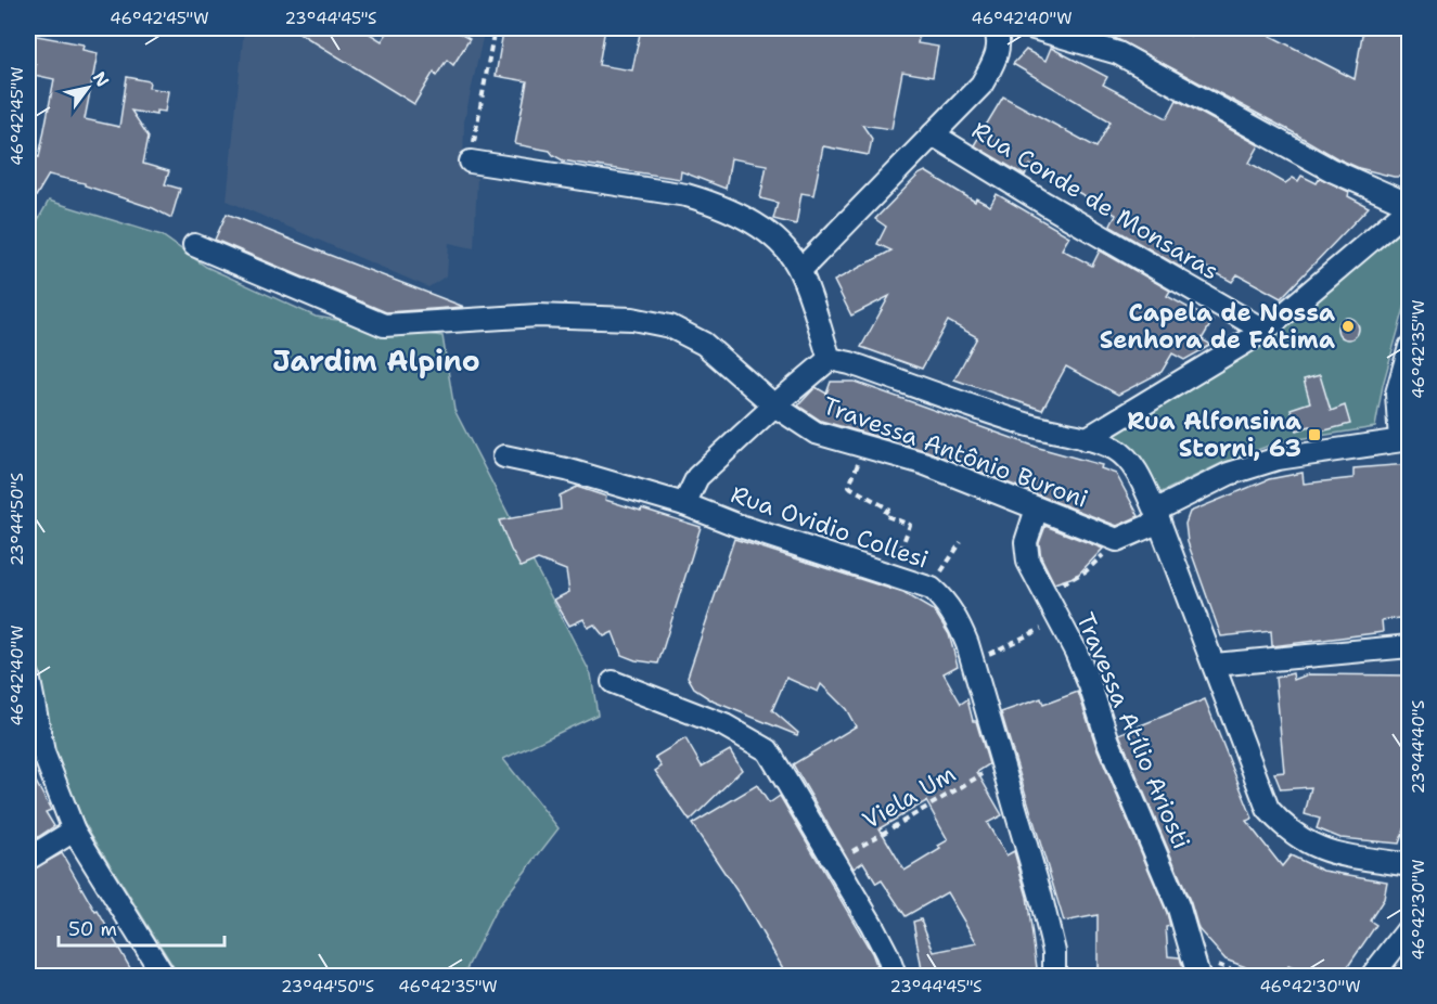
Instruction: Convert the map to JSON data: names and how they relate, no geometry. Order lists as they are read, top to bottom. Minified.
{"streets":{"street":["Rua Conde de Monsaras","Travessa Antônio Buroni","Rua Ovidio Collesi","Travessa Atílio Ariosti"],"path":["Viela Um"]},"crossings":[["Travessa Antônio Buroni","Travessa Atílio Ariosti"],["Rua Ovidio Collesi","Viela Um"]],"districts":["Jardim Alpino"],"places":{"other":["Capela de Nossa Senhora de Fátima"],"transit":["Rua Alfonsina Storni, 63"]},"scale_bar":"50 m","north":"top right","coordinates":["46°42'45\"W","23°44'45\"S","46°42'40\"W","46°42'35\"W","23°44'50\"S","23°44'40\"S","46°42'30\"W"]}
